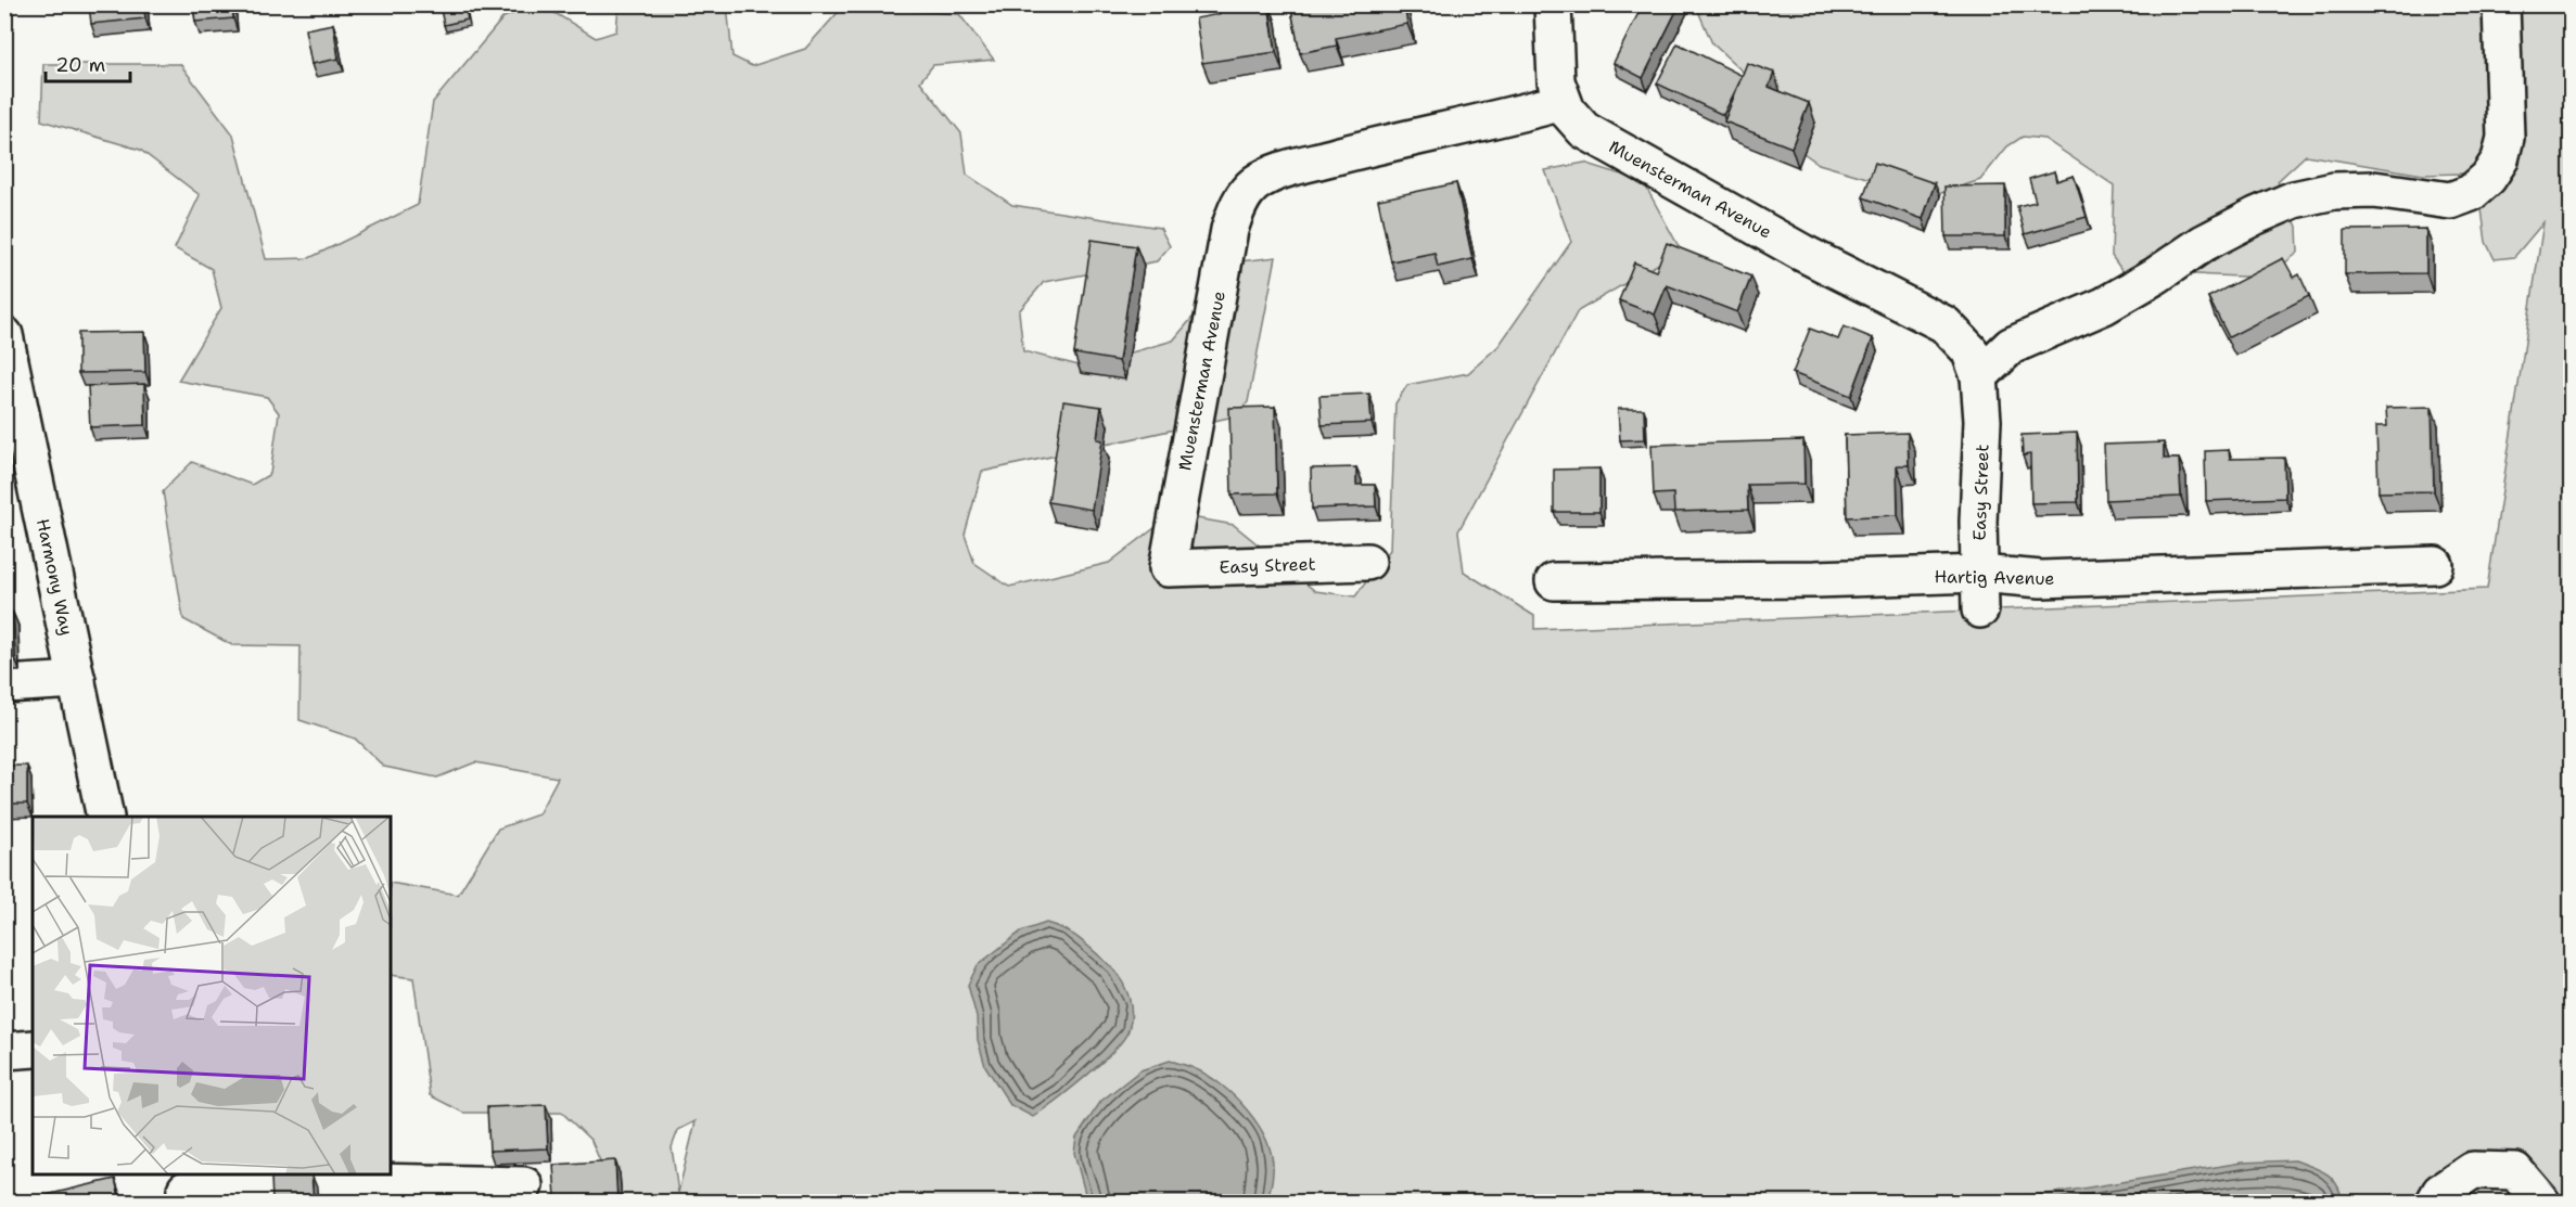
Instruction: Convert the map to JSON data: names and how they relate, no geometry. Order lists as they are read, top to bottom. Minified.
{"streets":{"street":["Muensterman Avenue","Easy Street","Harmony Way","Hartig Avenue"]},"crossings":[["Muensterman Avenue","Easy Street"],["Easy Street","Hartig Avenue"]],"scale_bar":"20 m"}
